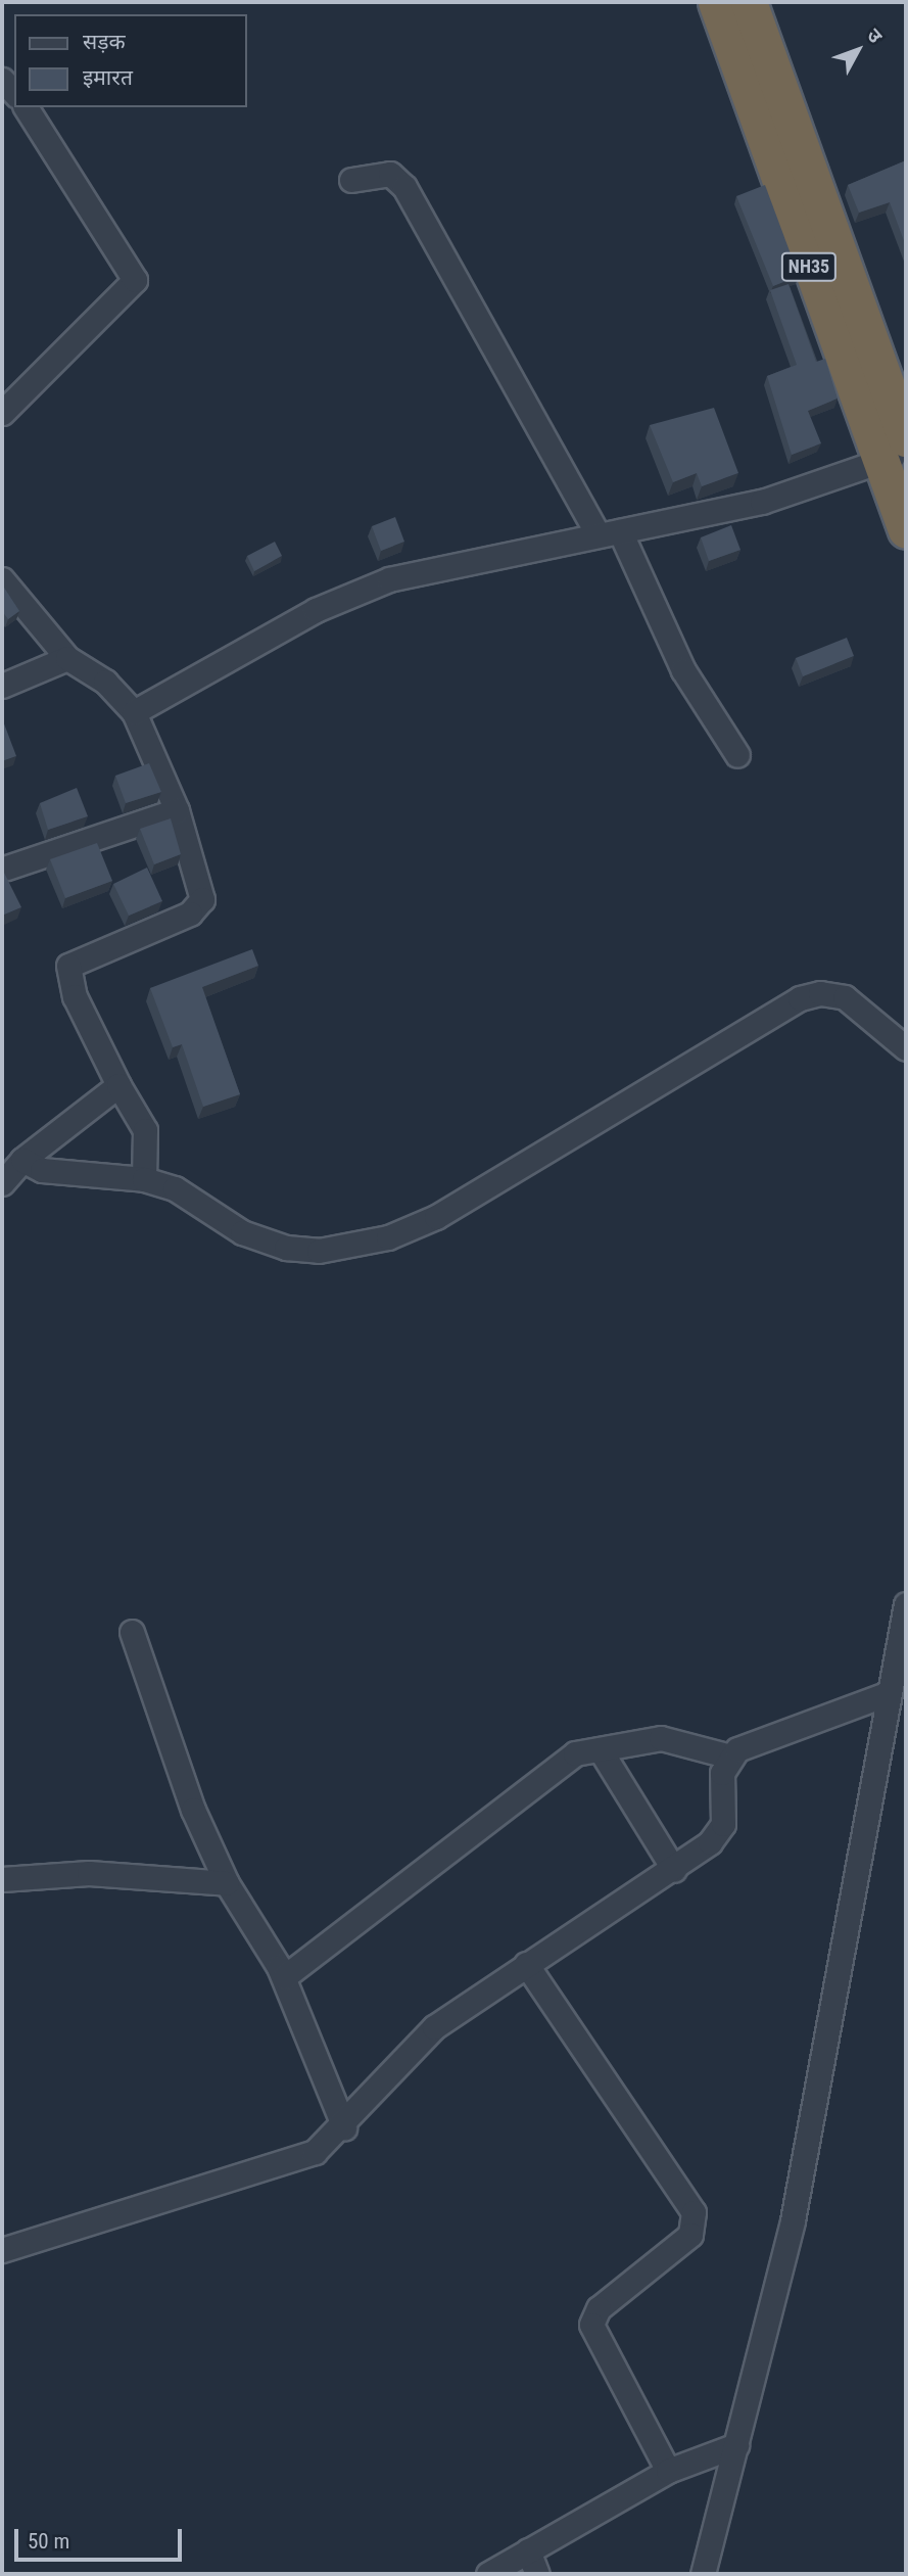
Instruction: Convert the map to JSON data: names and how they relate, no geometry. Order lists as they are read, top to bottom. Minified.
{"streets":{"highway":["NH35"]},"legend":["सड़क","इमारत"],"scale_bar":"50 m","north":"top right"}
